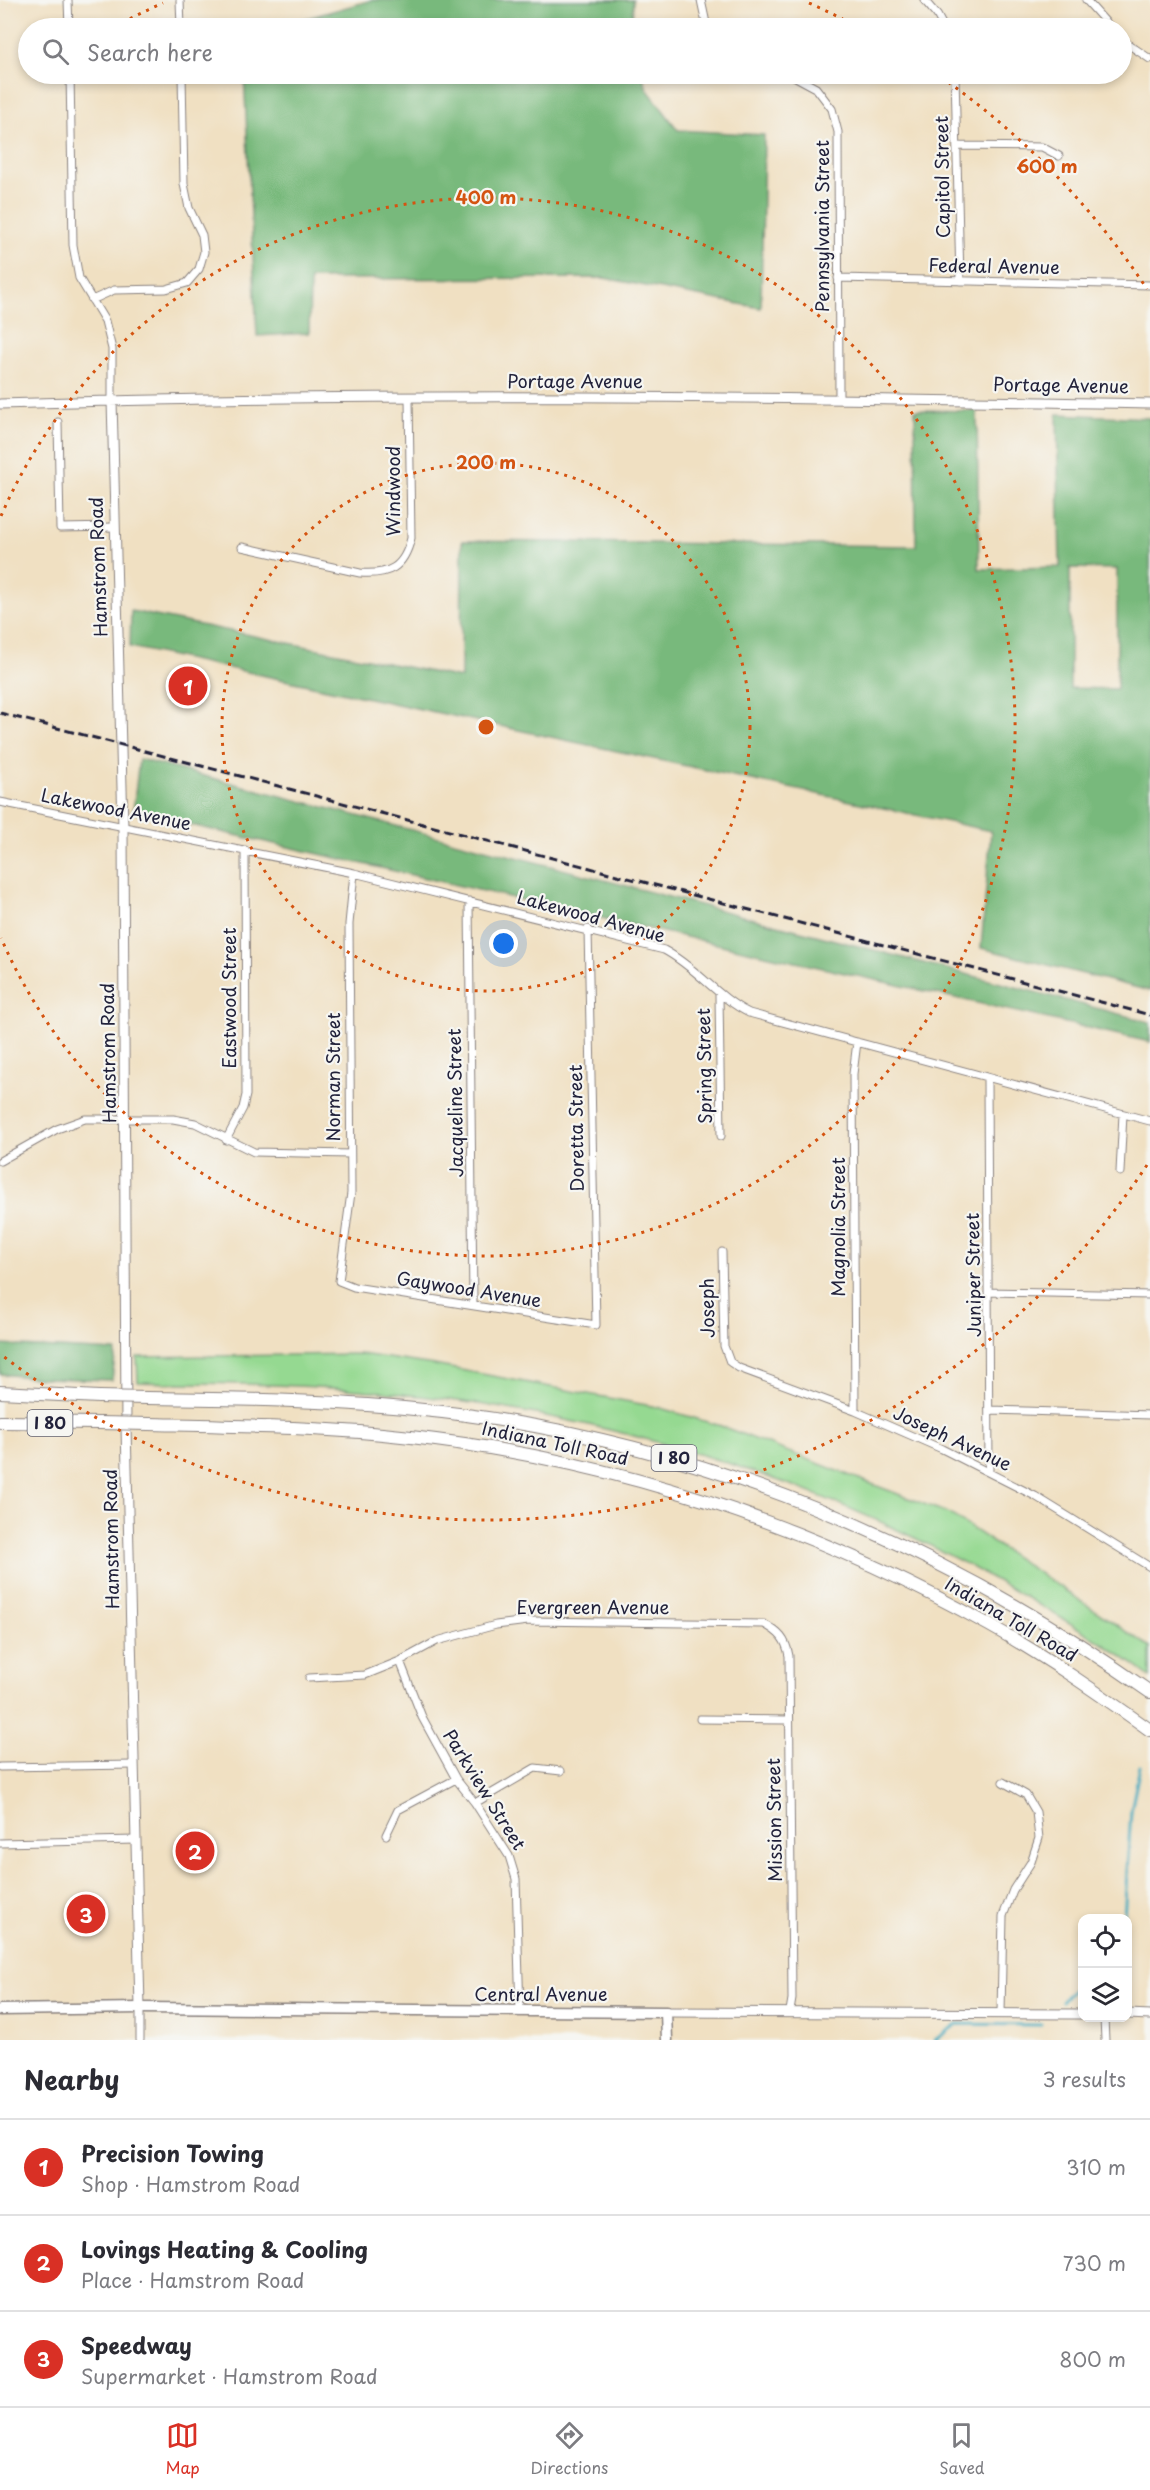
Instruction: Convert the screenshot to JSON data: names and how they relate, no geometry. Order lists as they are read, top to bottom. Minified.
{"streets":{"highway":["I 80","Indiana Toll Road"],"main road":["Central Avenue"],"street":["Capitol Street","Pennsylvania Street","Federal Avenue","Portage Avenue","Windwood","Hamstrom Road","Lakewood Avenue","Eastwood Street","Spring Street","Norman Street","Jacqueline Street","Doretta Street","Magnolia Street","Juniper Street","Gaywood Avenue","Joseph","Joseph Avenue","Evergreen Avenue","Parkview Street","Mission Street"]},"crossings":[["Capitol Street","Federal Avenue"],["Pennsylvania Street","Federal Avenue"],["Pennsylvania Street","Portage Avenue"],["Portage Avenue","Windwood"],["Portage Avenue","Hamstrom Road"],["Hamstrom Road","Lakewood Avenue"],["Hamstrom Road","Central Avenue"],["Lakewood Avenue","Eastwood Street"],["Lakewood Avenue","Spring Street"],["Lakewood Avenue","Norman Street"],["Lakewood Avenue","Jacqueline Street"],["Lakewood Avenue","Doretta Street"],["Lakewood Avenue","Magnolia Street"],["Lakewood Avenue","Juniper Street"],["Norman Street","Gaywood Avenue"],["Jacqueline Street","Gaywood Avenue"],["Doretta Street","Gaywood Avenue"],["Magnolia Street","Joseph Avenue"],["Juniper Street","Joseph Avenue"],["Joseph","Joseph Avenue"],["Evergreen Avenue","Parkview Street"],["Evergreen Avenue","Mission Street"],["Parkview Street","Central Avenue"],["Mission Street","Central Avenue"]],"page":{"search":"Search here","pins":["1","2","3"],"heading":["Nearby","3 results"],"list":[{"mark":"1","name":"Precision Towing","note":"Shop · Hamstrom Road","value":"310 m"},{"mark":"2","name":"Lovings Heating & Cooling","note":"Place · Hamstrom Road","value":"730 m"},{"mark":"3","name":"Speedway","note":"Supermarket · Hamstrom Road","value":"800 m"}],"nav":["Map","Directions","Saved"]},"rings":["600 m","400 m","200 m"]}
